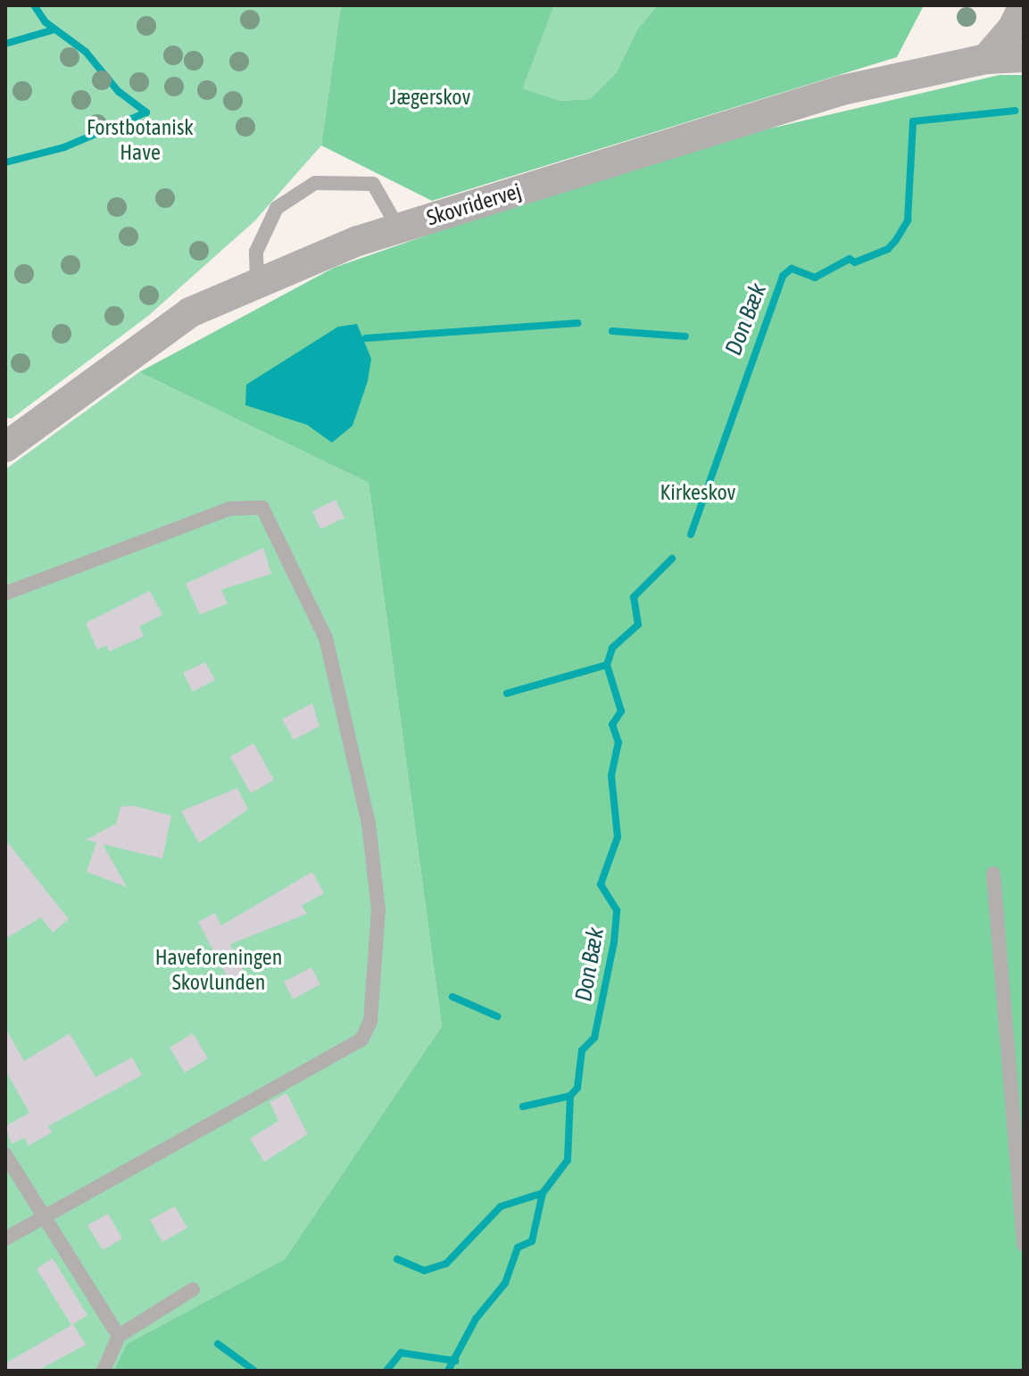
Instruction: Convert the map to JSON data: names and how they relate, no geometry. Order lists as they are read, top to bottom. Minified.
{"streets":{"street":["Skovridervej"]},"water":["Don Bæk"],"parks":["Jægerskov","Forstbotanisk Have","Kirkeskov","Haveforeningen Skovlunden"]}
